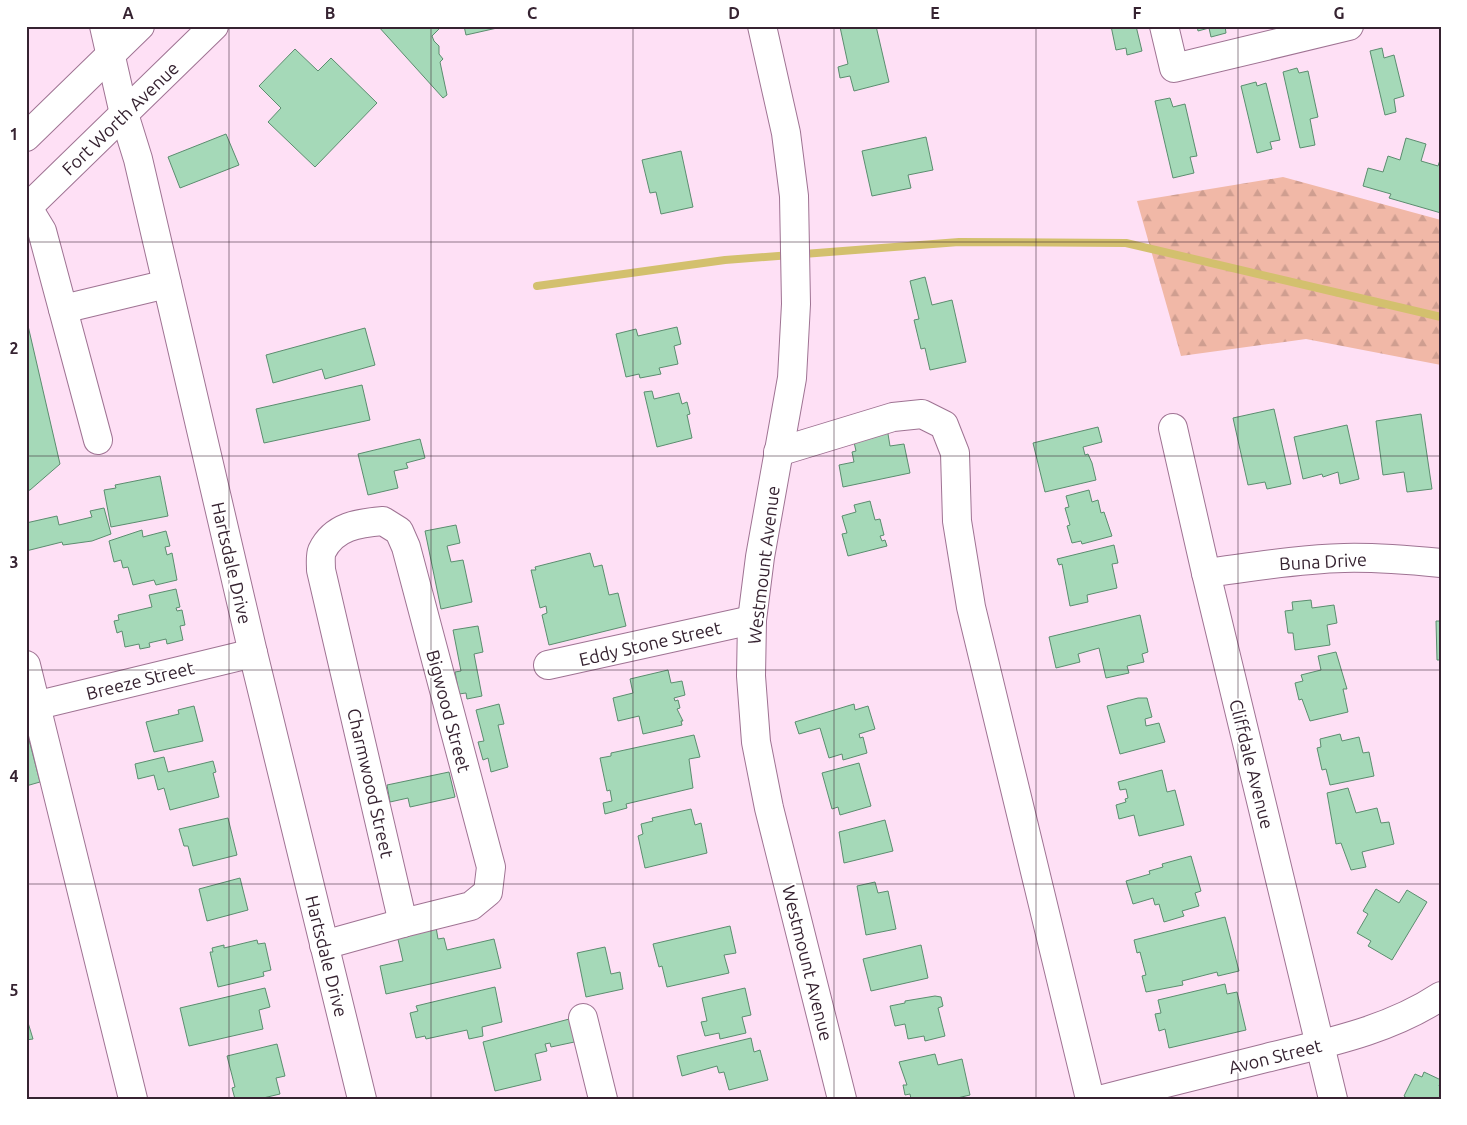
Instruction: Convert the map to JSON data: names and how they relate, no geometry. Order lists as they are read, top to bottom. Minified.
{"streets":{"street":["Fort Worth Avenue","Buna Drive","Hartsdale Drive","Westmount Avenue","Eddy Stone Street","Breeze Street","Bigwood Street","Cliffdale Avenue","Charmwood Street","Avon Street"]},"crossings":[["Fort Worth Avenue","Hartsdale Drive"],["Buna Drive","Cliffdale Avenue"],["Hartsdale Drive","Breeze Street"],["Westmount Avenue","Eddy Stone Street"],["Bigwood Street","Charmwood Street"],["Cliffdale Avenue","Avon Street"]],"grid":{"columns":["A","B","C","D","E","F","G"],"rows":["1","2","3","4","5"]}}
